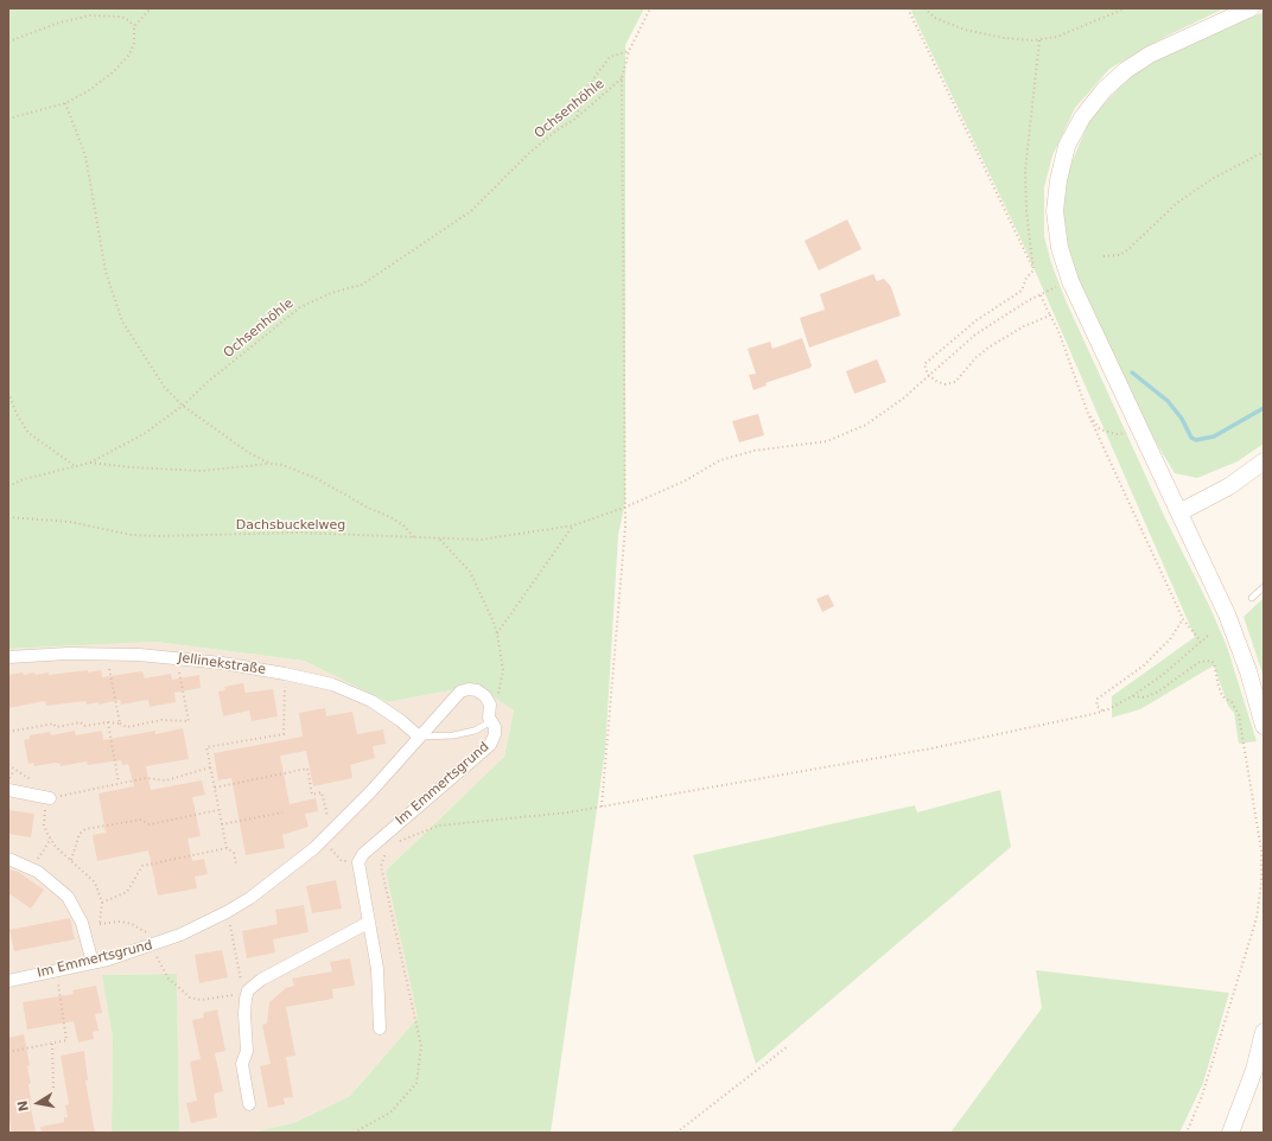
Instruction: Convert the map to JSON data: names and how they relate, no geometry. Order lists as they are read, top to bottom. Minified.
{"streets":{"street":["Jellinekstraße","Im Emmertsgrund"],"path":["Ochsenhöhle","Dachsbuckelweg"]},"crossings":[["Jellinekstraße","Im Emmertsgrund"]],"north":"left"}
